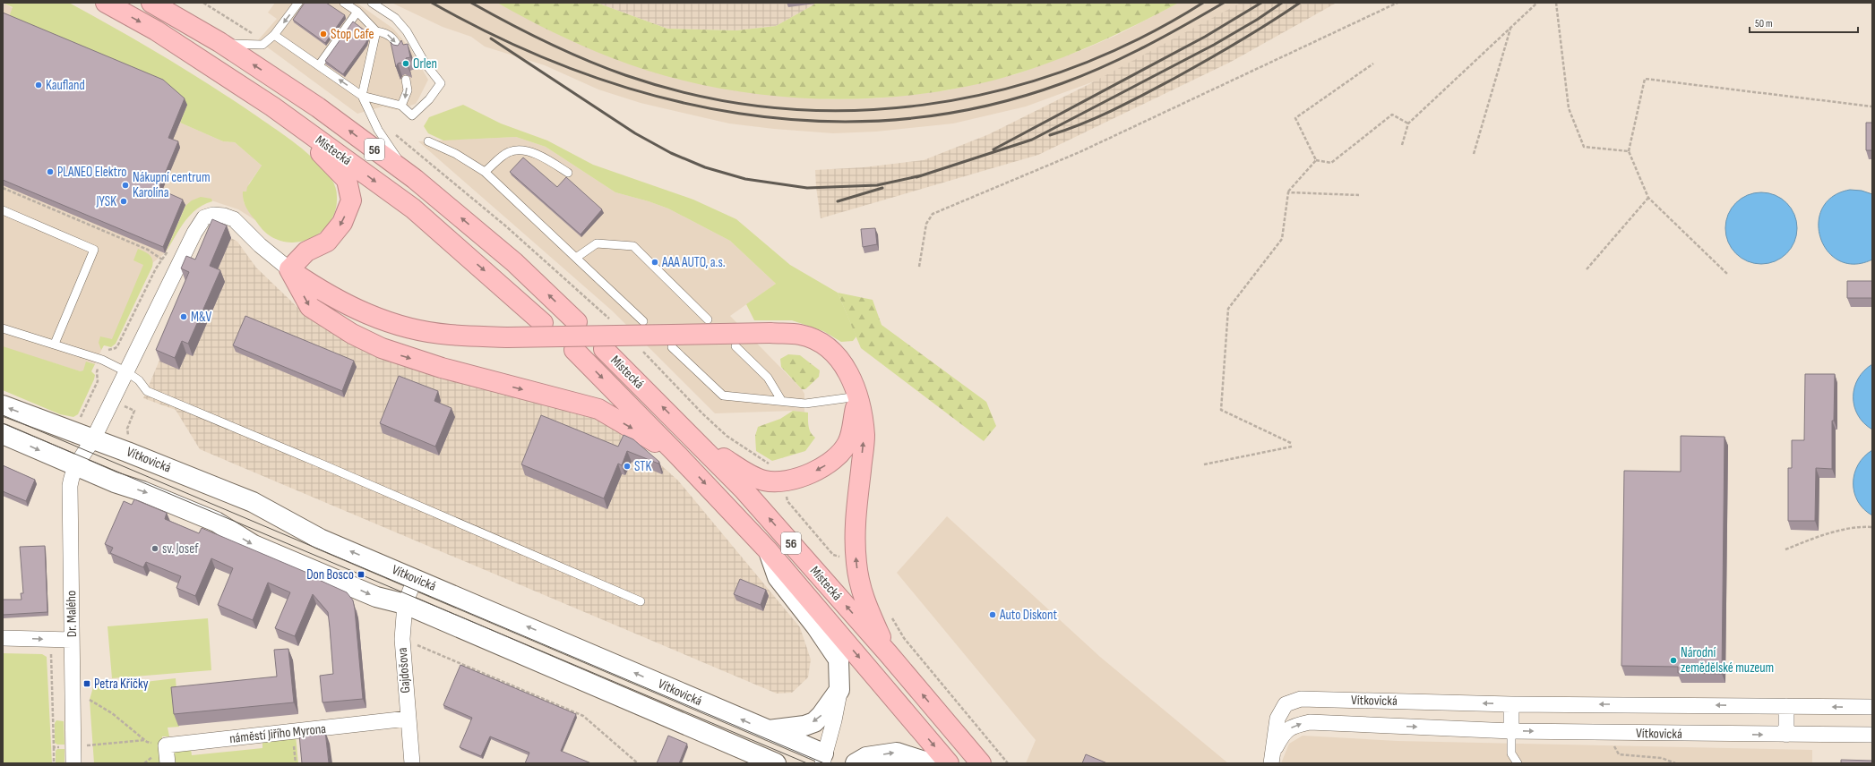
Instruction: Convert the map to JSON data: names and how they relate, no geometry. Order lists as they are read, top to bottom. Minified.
{"streets":{"highway":["56","Místecká"],"street":["Vítkovická","Dr. Malého","Gajdošova","náměstí Jiřího Myrona"]},"crossings":[["Vítkovická","Dr. Malého"],["Vítkovická","Gajdošova"],["Gajdošova","náměstí Jiřího Myrona"]],"places":{"other":["Stop Cafe","Orlen","Kaufland","PLANEO Elektro","Nákupní centrum Karolína","JYSK","AAA AUTO, a.s.","M&V","STK","sv. Josef","Auto Diskont","Národní zemědělské muzeum"],"transit":["Don Bosco","Petra Křičky"]},"scale_bar":"50 m"}
